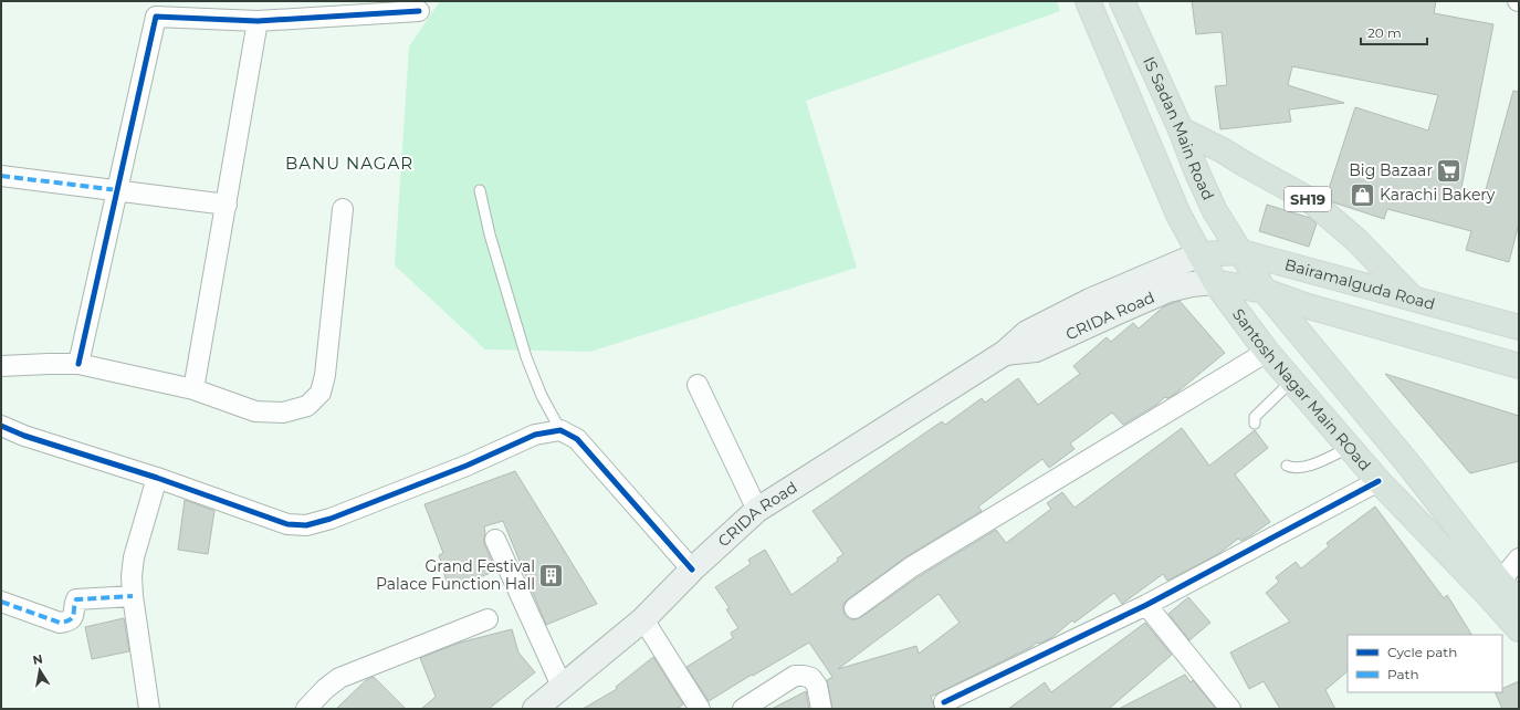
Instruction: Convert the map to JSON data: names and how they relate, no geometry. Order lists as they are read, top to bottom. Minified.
{"streets":{"main road":["IS Sadan Main Road","SH19","Bairamalguda Road","CRIDA Road","Santosh Nagar Main ROad"]},"crossings":[["IS Sadan Main Road","SH19"],["IS Sadan Main Road","Bairamalguda Road"],["SH19","Bairamalguda Road"],["Bairamalguda Road","CRIDA Road"],["Bairamalguda Road","Santosh Nagar Main ROad"],["CRIDA Road","Santosh Nagar Main ROad"]],"districts":["BANU NAGAR"],"places":{"supermarket":["Big Bazaar"],"shop":["Karachi Bakery"],"building":["Grand Festival Palace Function Hall"]},"legend":["Cycle path","Path"],"scale_bar":"20 m","north":"top"}
